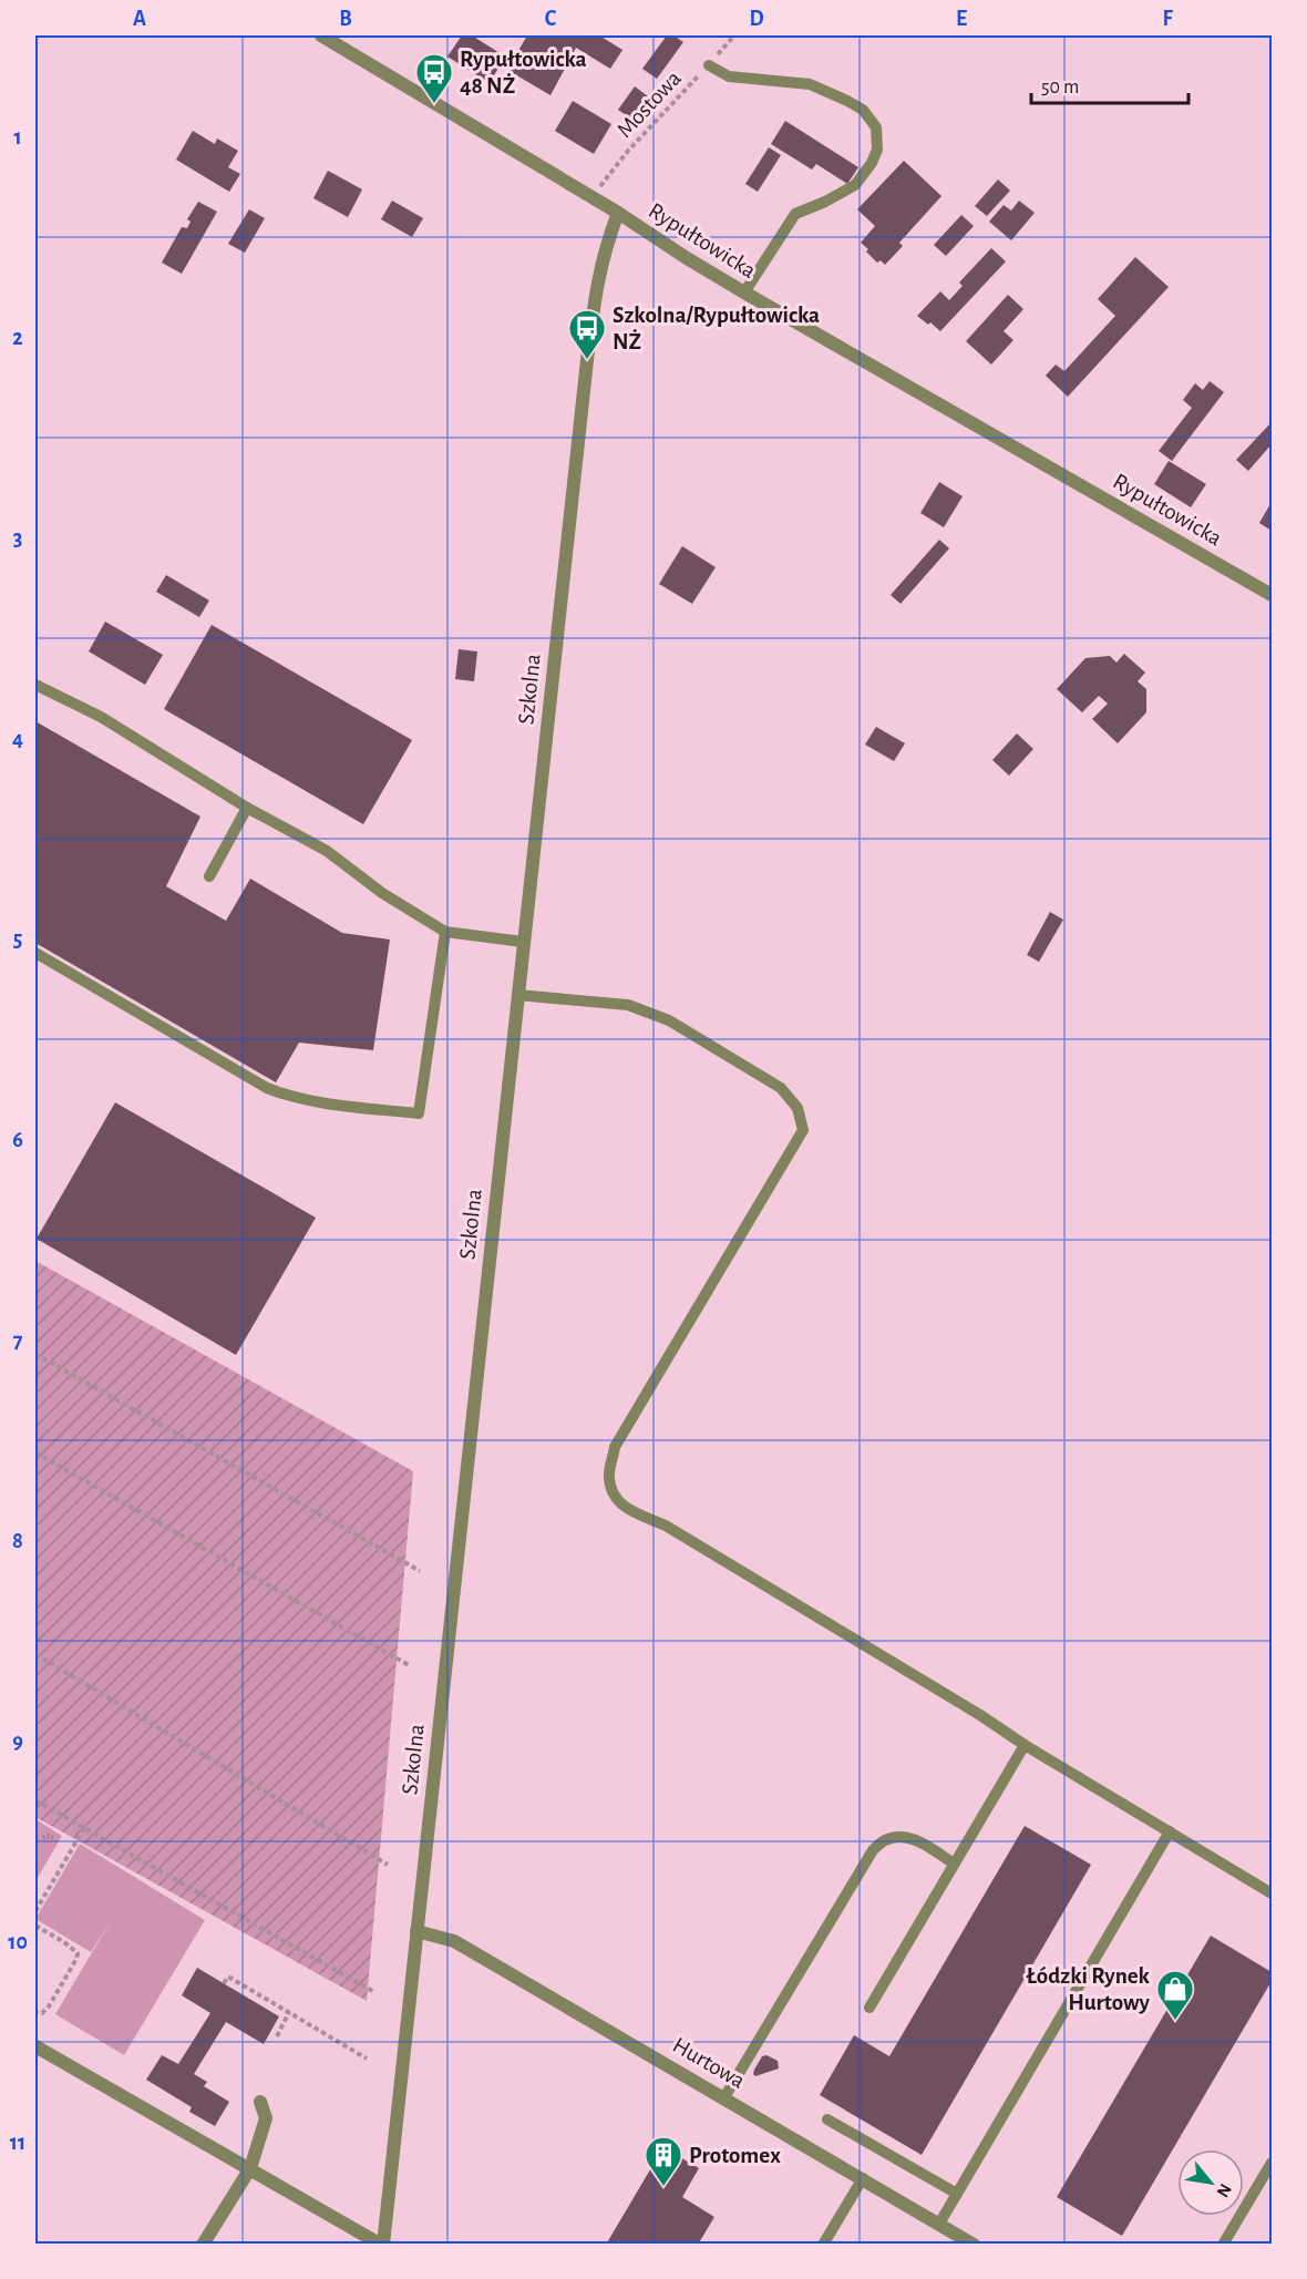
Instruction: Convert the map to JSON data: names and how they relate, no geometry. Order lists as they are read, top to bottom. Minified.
{"streets":{"street":["Rypułtowicka","Szkolna","Hurtowa"],"path":["Mostowa"]},"crossings":[["Mostowa","Rypułtowicka"],["Rypułtowicka","Szkolna"],["Szkolna","Hurtowa"]],"places":{"bus stop":["Rypułtowicka 48 NŻ","Szkolna/Rypułtowicka NŻ"],"shop":["Łódzki Rynek Hurtowy"],"building":["Protomex"]},"scale_bar":"50 m","north":"bottom right","grid":{"columns":["A","B","C","D","E","F"],"rows":["1","2","3","4","5","6","7","8","9","10","11"]}}
